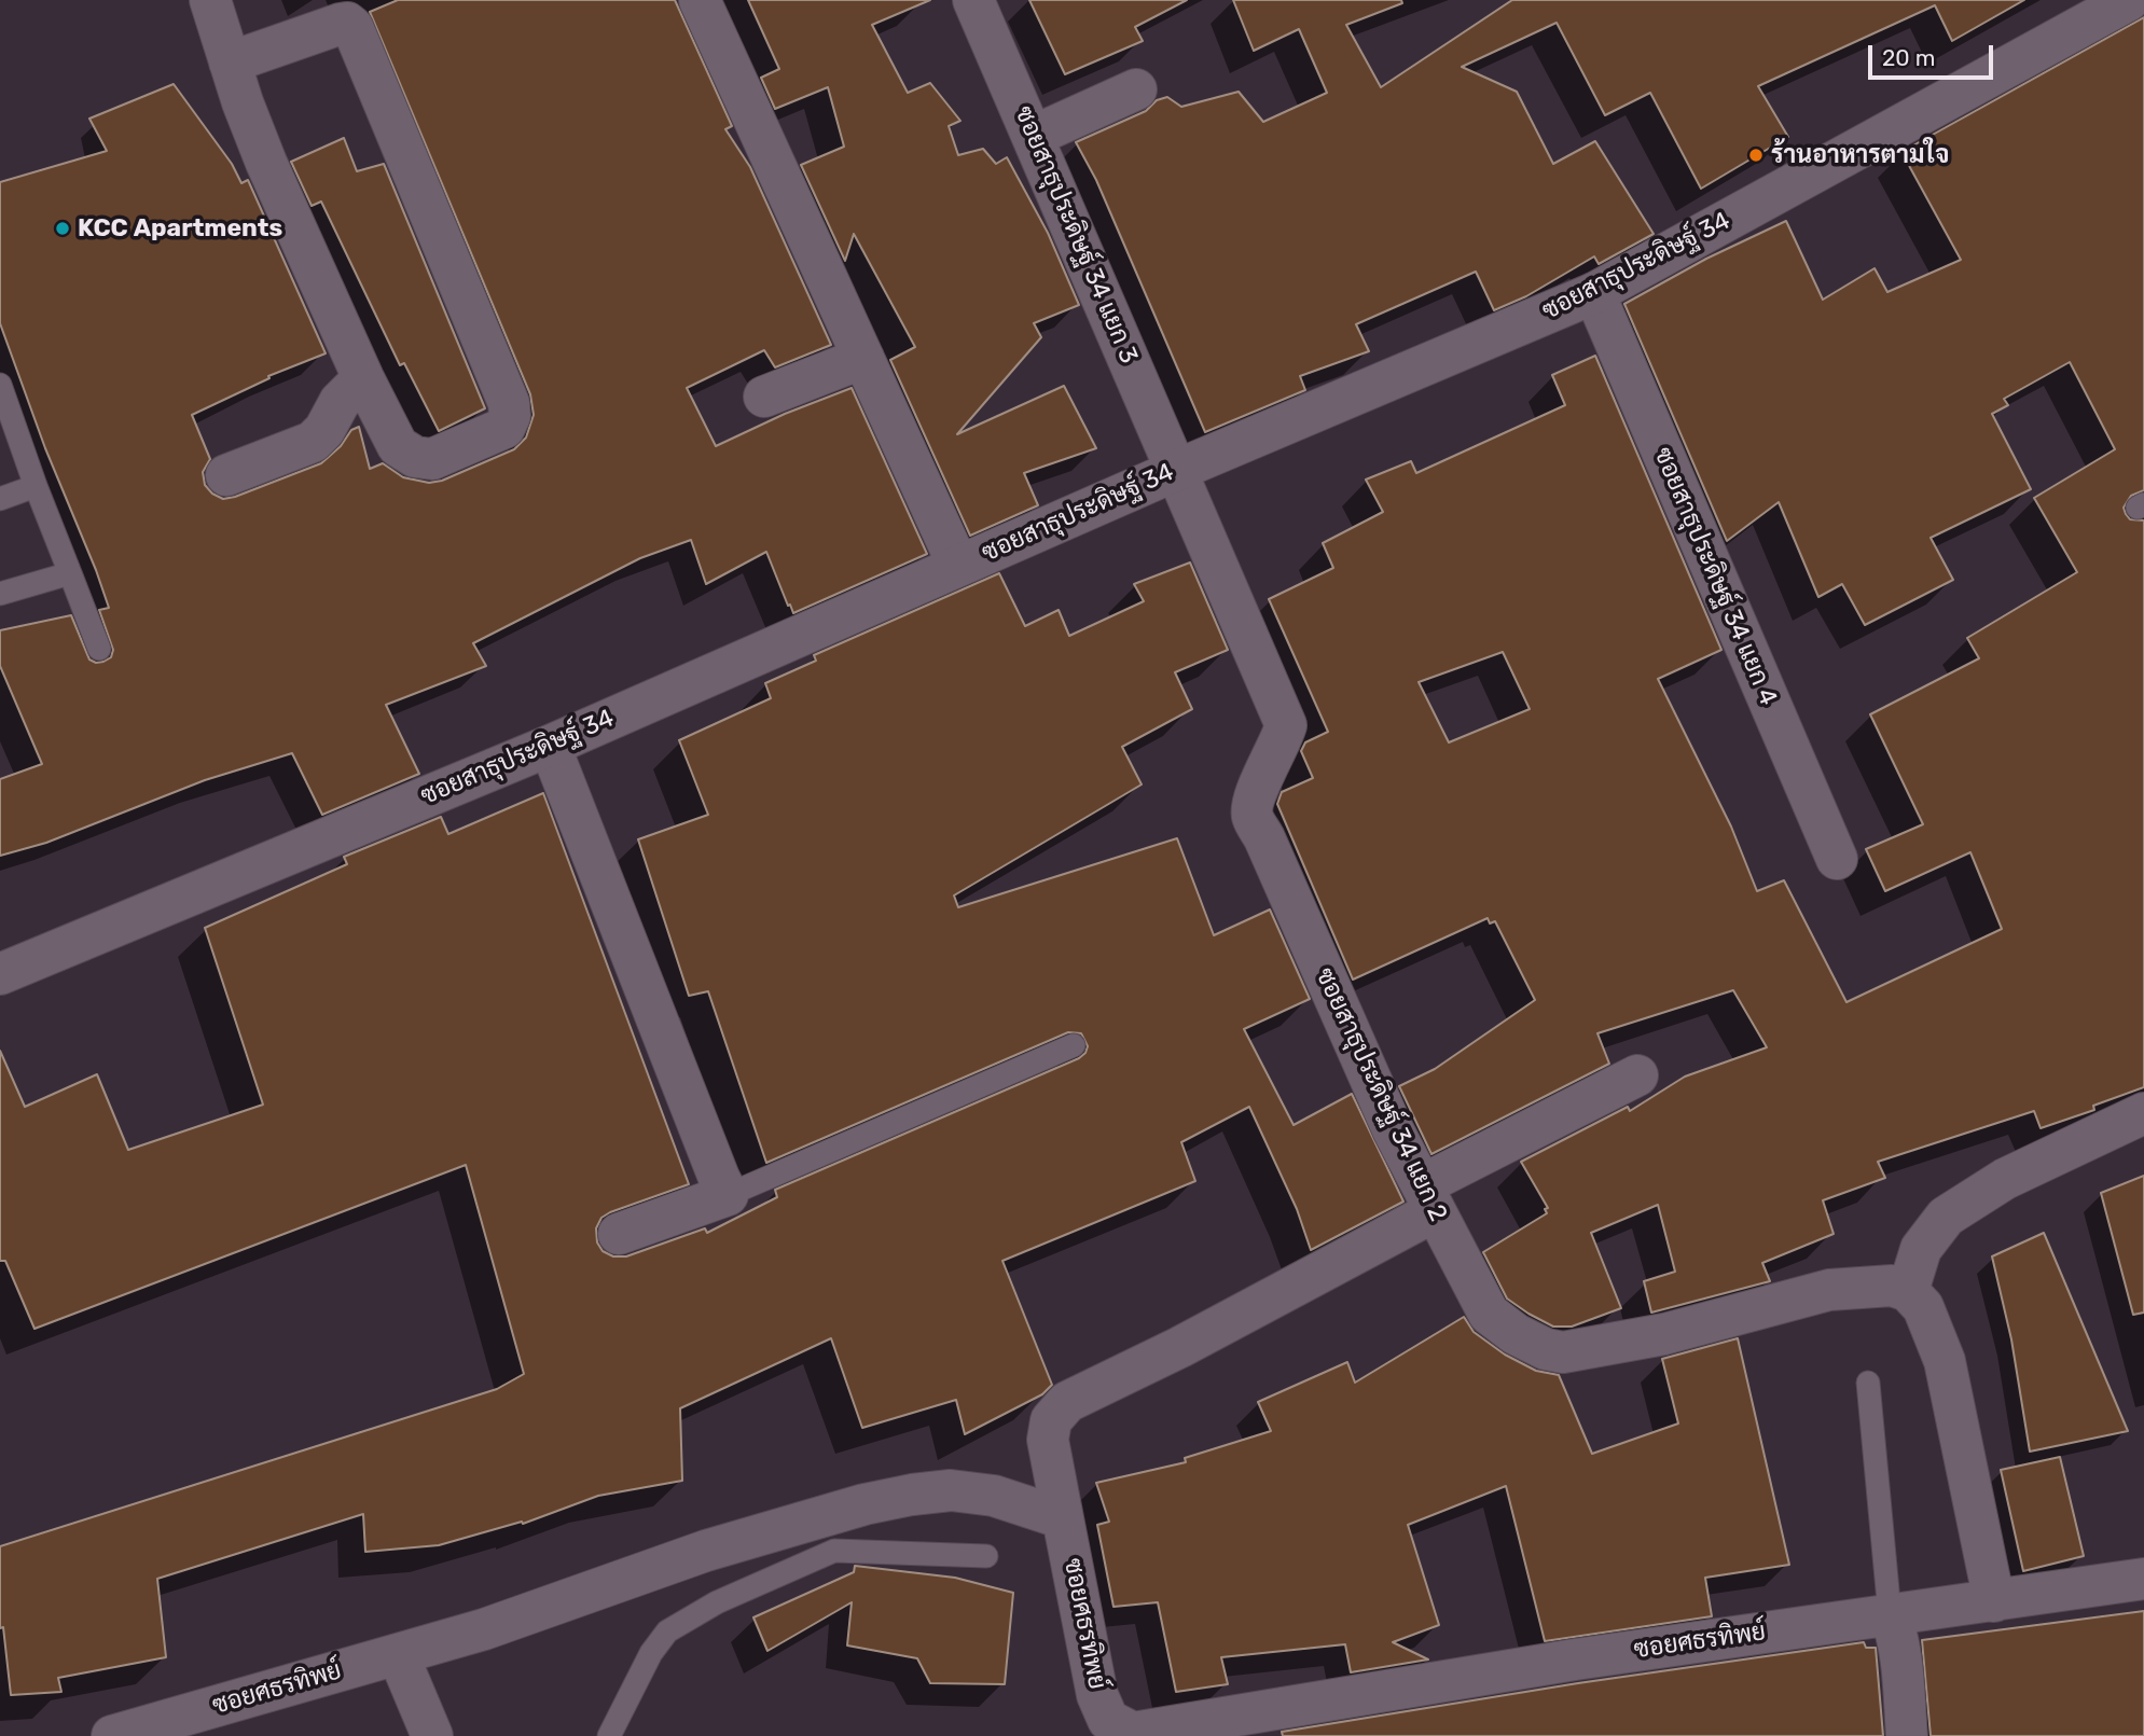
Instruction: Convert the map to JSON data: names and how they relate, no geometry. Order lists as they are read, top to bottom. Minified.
{"streets":{"street":["ซอยสาธุประดิษฐ์ 34 แยก 3","ซอยสาธุประดิษฐ์ 34","ซอยสาธุประดิษฐ์ 34 แยก 4","ซอยสาธุประดิษฐ์ 34 แยก 2","ซอยศธรทิพย์"]},"crossings":[["ซอยสาธุประดิษฐ์ 34 แยก 3","ซอยสาธุประดิษฐ์ 34"],["ซอยสาธุประดิษฐ์ 34 แยก 3","ซอยสาธุประดิษฐ์ 34 แยก 2"],["ซอยสาธุประดิษฐ์ 34","ซอยสาธุประดิษฐ์ 34 แยก 4"],["ซอยสาธุประดิษฐ์ 34","ซอยสาธุประดิษฐ์ 34 แยก 2"]],"places":["ร้านอาหารตามใจ","KCC Apartments"],"scale_bar":"20 m"}
